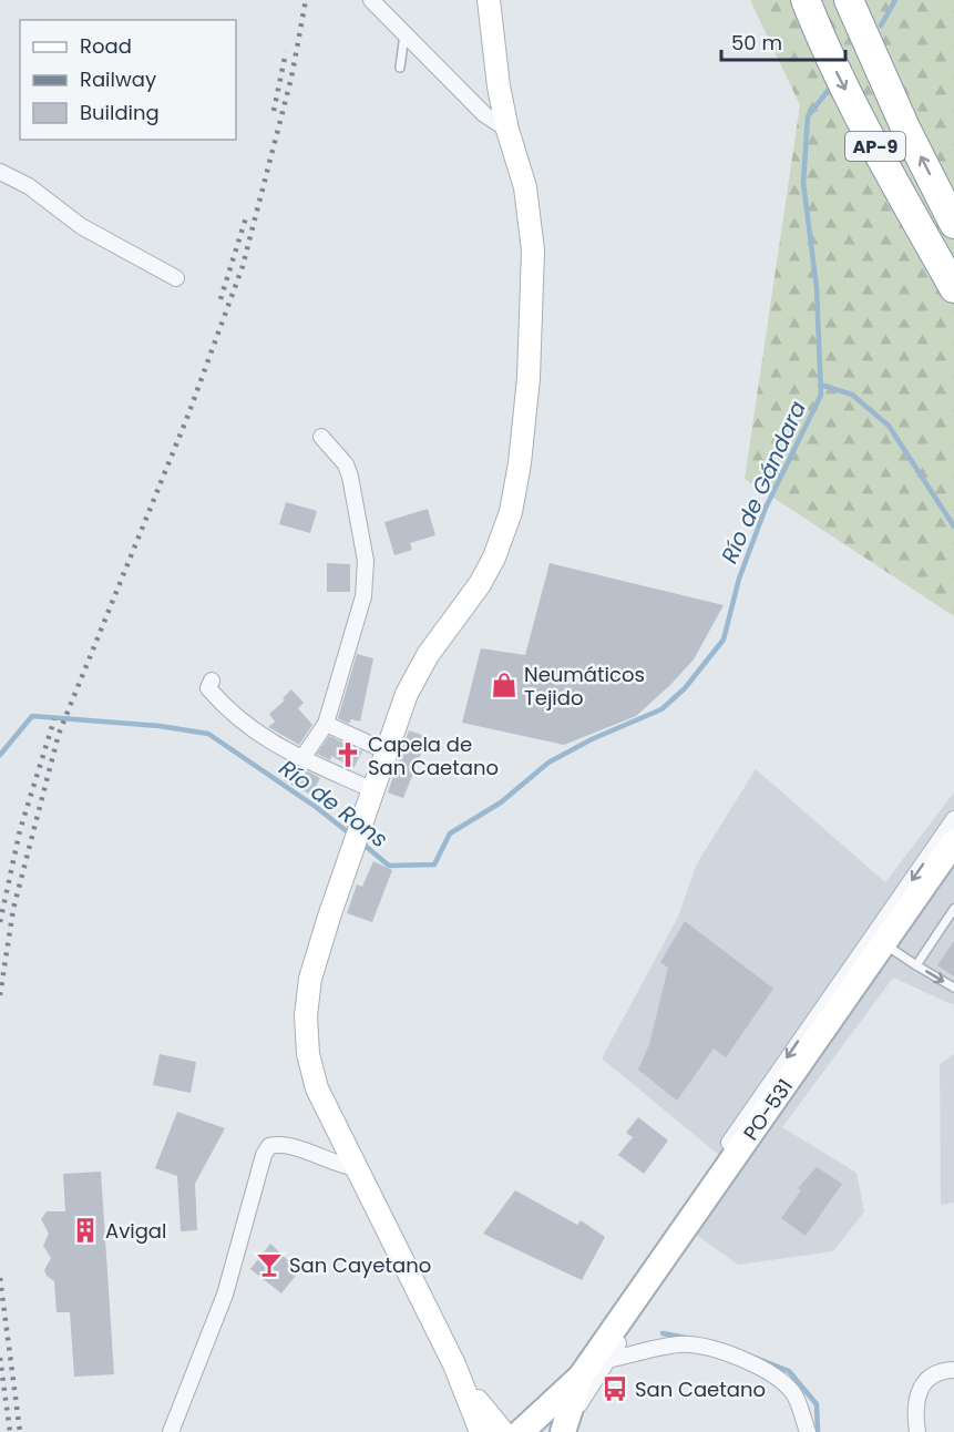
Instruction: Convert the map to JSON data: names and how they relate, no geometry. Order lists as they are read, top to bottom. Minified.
{"streets":{"highway":["AP-9"],"main road":["PO-531"]},"water":["Río de Gándara","Río de Rons"],"places":{"shop":["Neumáticos Tejido"],"church":["Capela de San Caetano"],"building":["Avigal"],"bar":["San Cayetano"],"bus stop":["San Caetano"]},"legend":["Road","Railway","Building"],"scale_bar":"50 m"}
